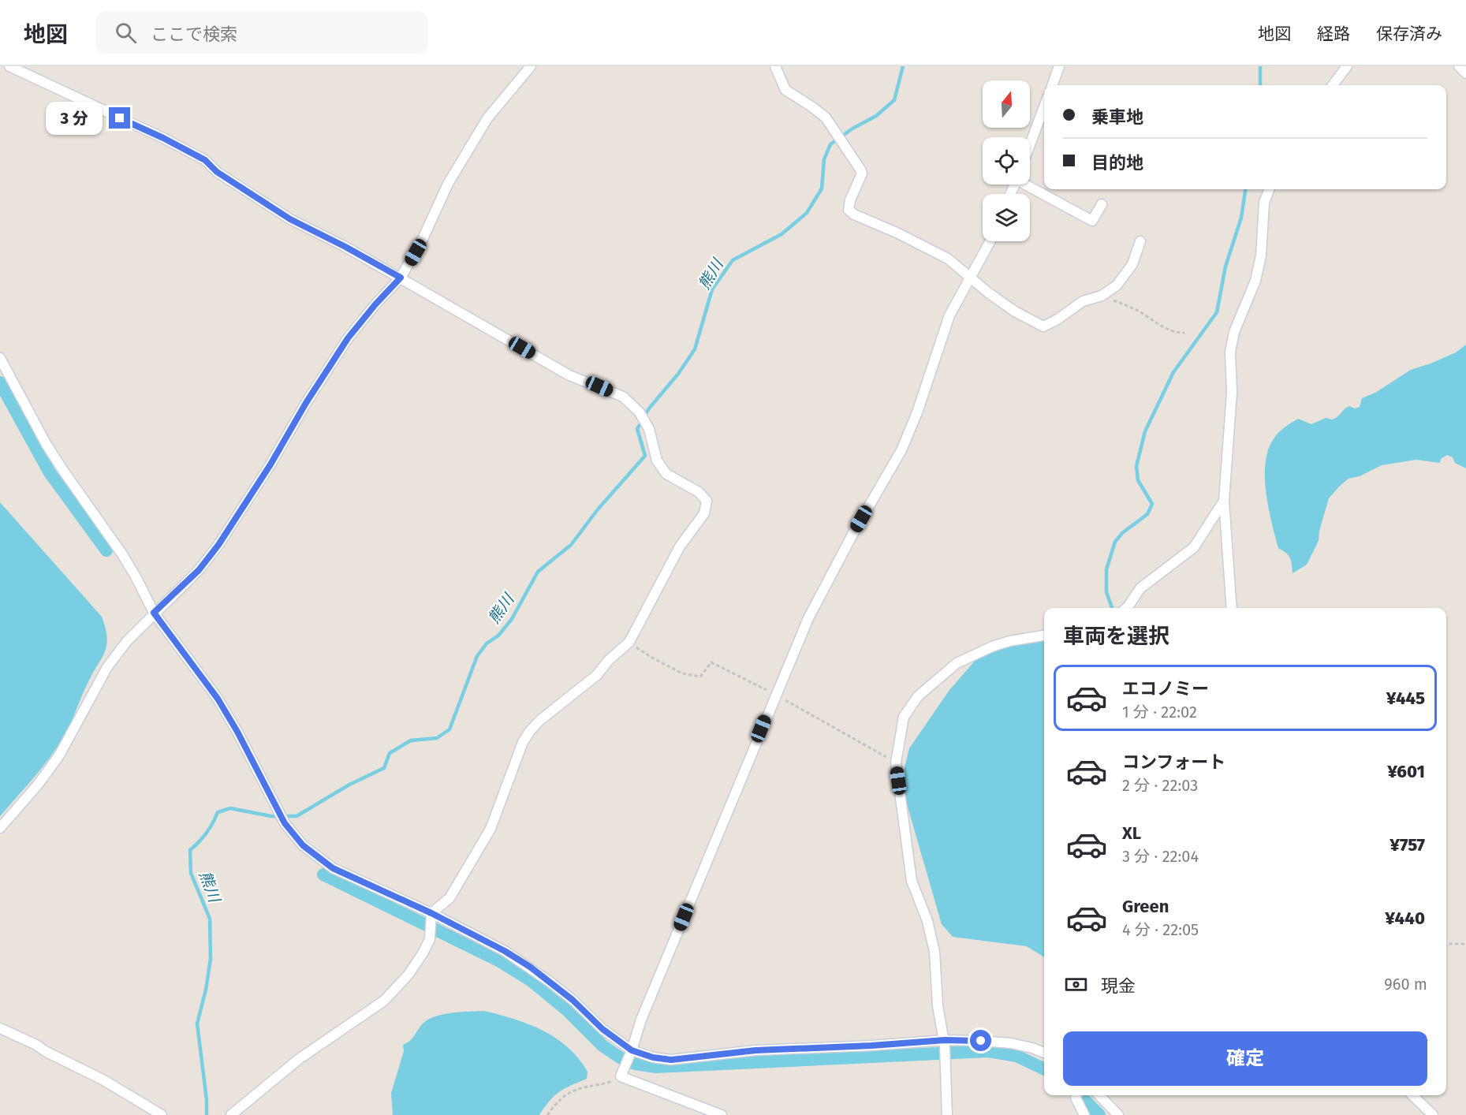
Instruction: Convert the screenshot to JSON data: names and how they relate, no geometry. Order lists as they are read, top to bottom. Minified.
{"water":["熊川"],"north":"top","page":{"header":"地図","search":"ここで検索","nav":["地図","経路","保存済み"],"banner":["乗車地","目的地"],"bubble":"3 分","heading":"車両を選択","list":[{"name":"エコノミー","note":"1 分 · 22:02","value":"¥445"},{"name":"コンフォート","note":"2 分 · 22:03","value":"¥601"},{"name":"XL","note":"3 分 · 22:04","value":"¥757"},{"name":"Green","note":"4 分 · 22:05","value":"¥440"}],"pay":["現金","960 m"],"buttons":"確定"}}
